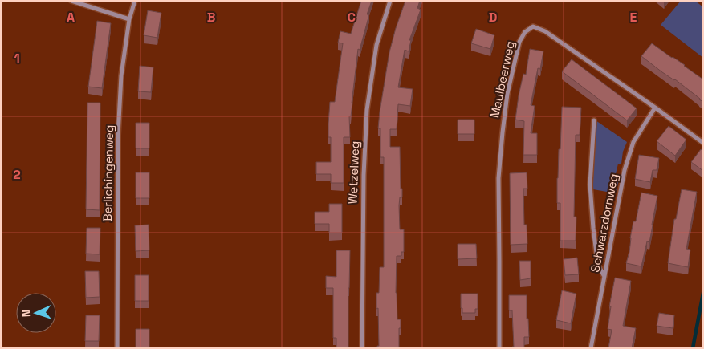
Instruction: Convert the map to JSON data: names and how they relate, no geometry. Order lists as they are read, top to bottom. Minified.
{"streets":{"street":["Maulbeerweg","Wetzelweg","Berlichingenweg","Schwarzdornweg"]},"crossings":[["Maulbeerweg","Schwarzdornweg"]],"north":"left","grid":{"columns":["A","B","C","D","E"],"rows":["1","2"]}}
